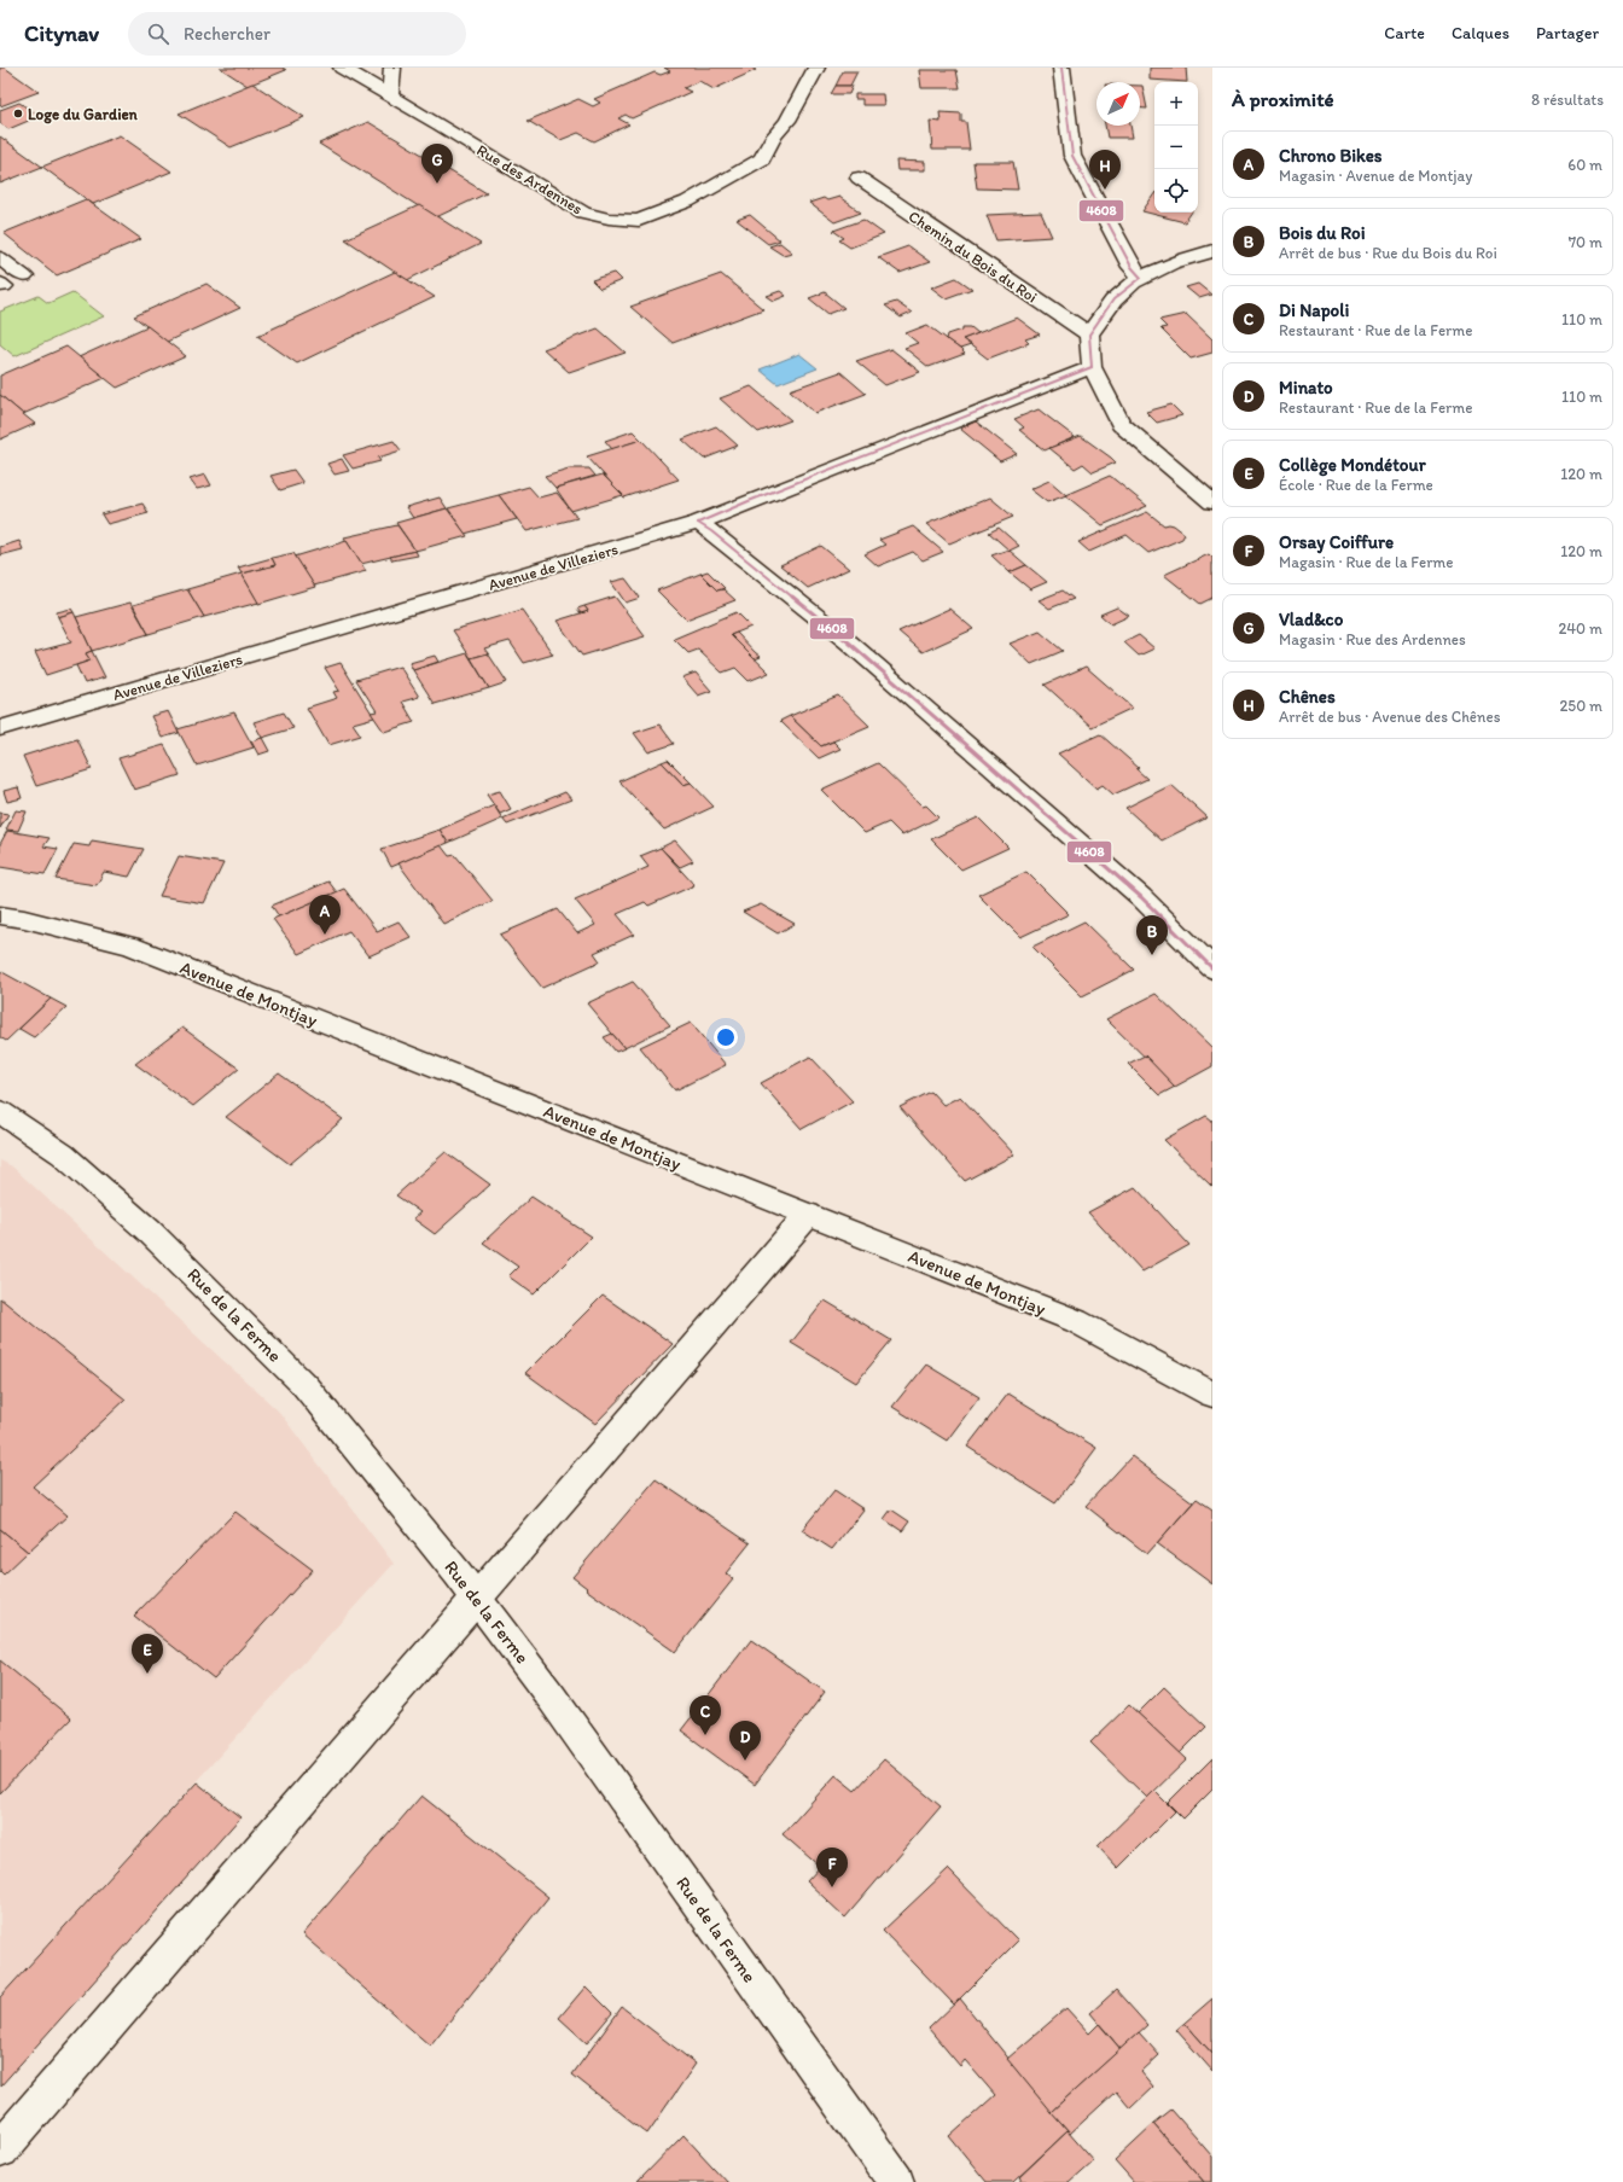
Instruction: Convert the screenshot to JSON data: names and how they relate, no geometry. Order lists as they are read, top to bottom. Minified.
{"streets":{"street":["Rue des Ardennes","Chemin du Bois du Roi","Avenue de Villeziers","Avenue de Montjay","Rue de la Ferme"]},"places":["Loge du Gardien"],"lines":["transit line 4608"],"north":"top right","page":{"header":"Citynav","search":"Rechercher","nav":["Carte","Calques","Partager"],"heading":["À proximité","8 résultats"],"map_buttons":["+","−"],"list":[{"mark":"A","name":"Chrono Bikes","note":"Magasin · Avenue de Montjay","value":"60 m"},{"mark":"B","name":"Bois du Roi","note":"Arrêt de bus · Rue du Bois du Roi","value":"70 m"},{"mark":"C","name":"Di Napoli","note":"Restaurant · Rue de la Ferme","value":"110 m"},{"mark":"D","name":"Minato","note":"Restaurant · Rue de la Ferme","value":"110 m"},{"mark":"E","name":"Collège Mondétour","note":"École · Rue de la Ferme","value":"120 m"},{"mark":"F","name":"Orsay Coiffure","note":"Magasin · Rue de la Ferme","value":"120 m"},{"mark":"G","name":"Vlad&co","note":"Magasin · Rue des Ardennes","value":"240 m"},{"mark":"H","name":"Chênes","note":"Arrêt de bus · Avenue des Chênes","value":"250 m"}],"pins":["G","H","A","B","E","C","D","F"]}}
